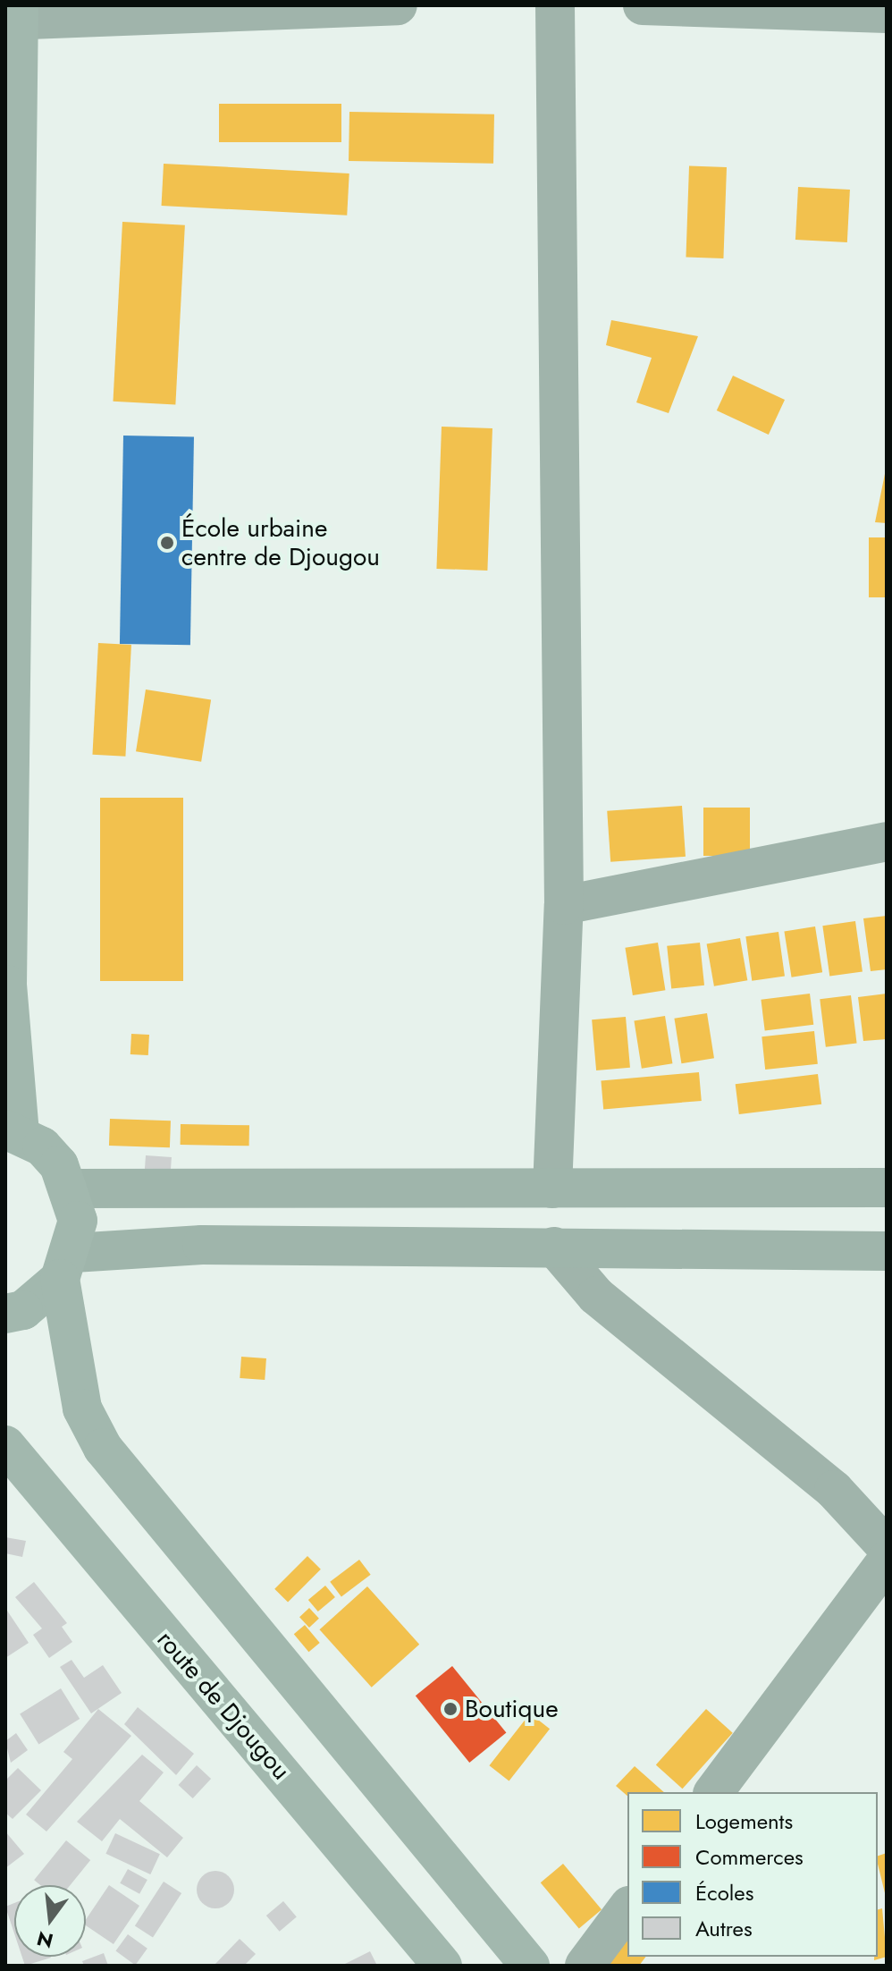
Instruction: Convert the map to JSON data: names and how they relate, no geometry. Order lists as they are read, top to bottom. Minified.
{"streets":{"highway":["route de Djougou"]},"places":["École urbaine centre de Djougou","Boutique"],"legend":["Logements","Commerces","Écoles","Autres"],"north":"bottom"}
